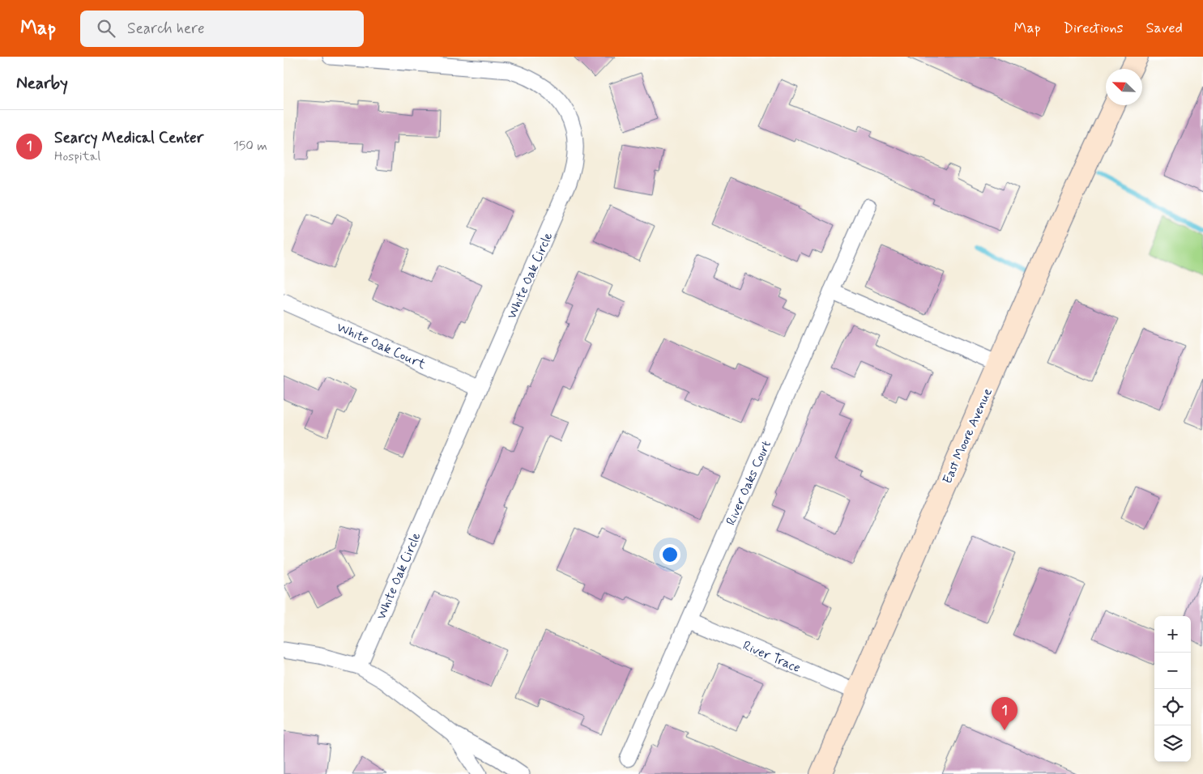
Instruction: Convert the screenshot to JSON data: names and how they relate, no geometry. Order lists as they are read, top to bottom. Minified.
{"streets":{"street":["White Oak Circle","White Oak Court","East Moore Avenue","River Oaks Court","River Trace"]},"crossings":[["White Oak Circle","White Oak Court"],["East Moore Avenue","River Trace"],["River Oaks Court","River Trace"]],"north":"top left","page":{"header":"Map","search":"Search here","nav":["Map","Directions","Saved"],"heading":"Nearby","list":[{"mark":"1","name":"Searcy Medical Center","note":"Hospital","value":"150 m"}],"map_buttons":["+","−"],"pins":"1"}}
